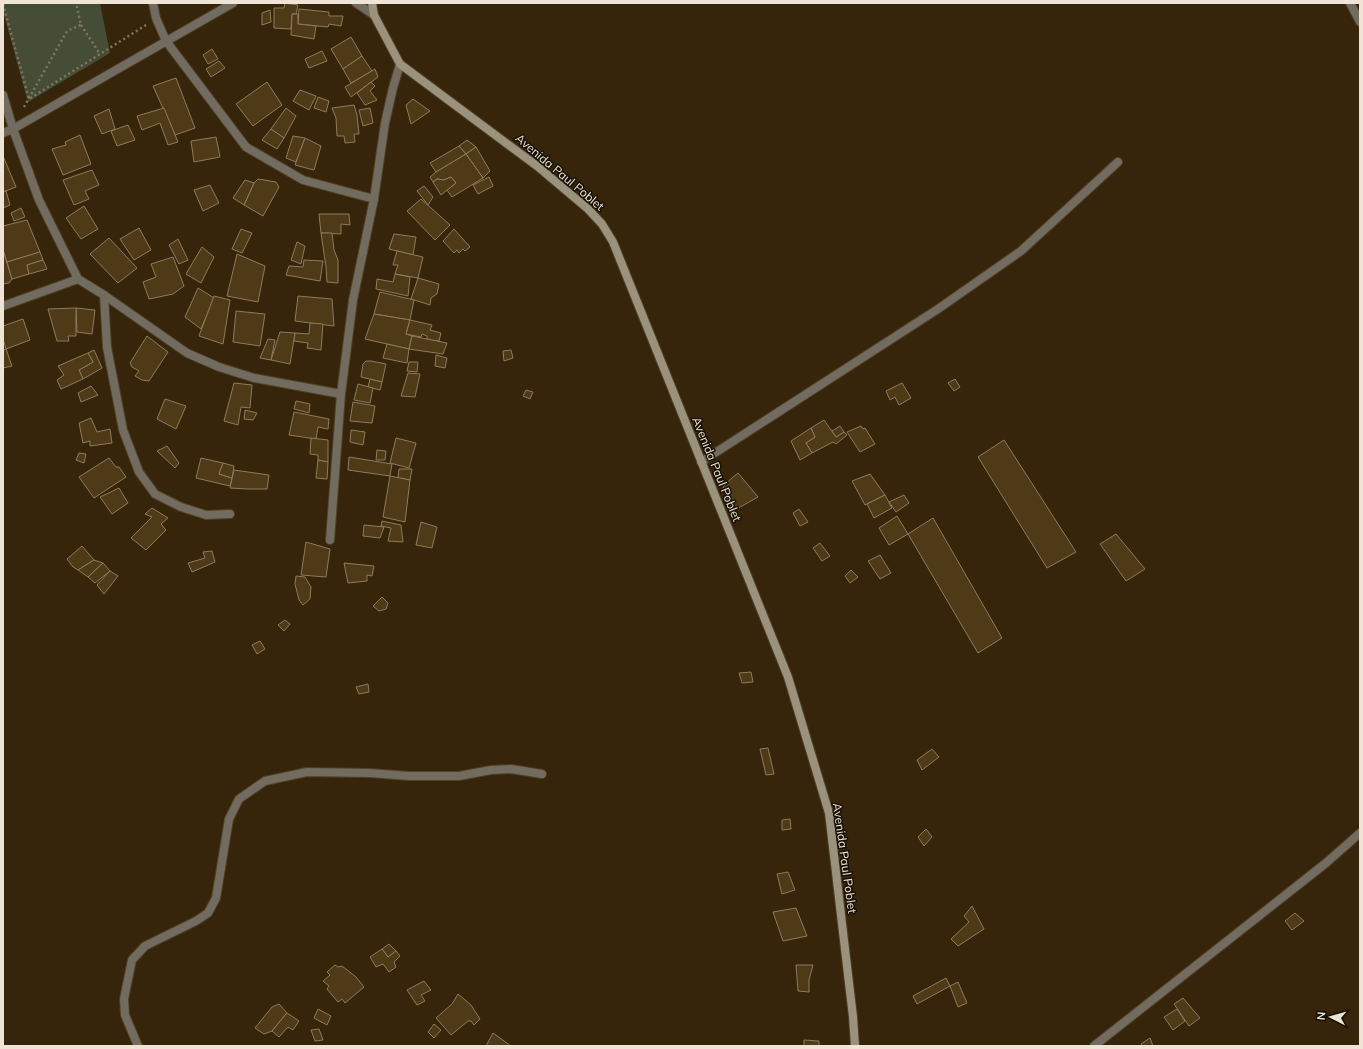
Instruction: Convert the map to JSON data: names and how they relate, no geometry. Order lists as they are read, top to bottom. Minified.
{"streets":{"main road":["Avenida Paul Poblet"]},"north":"left"}
